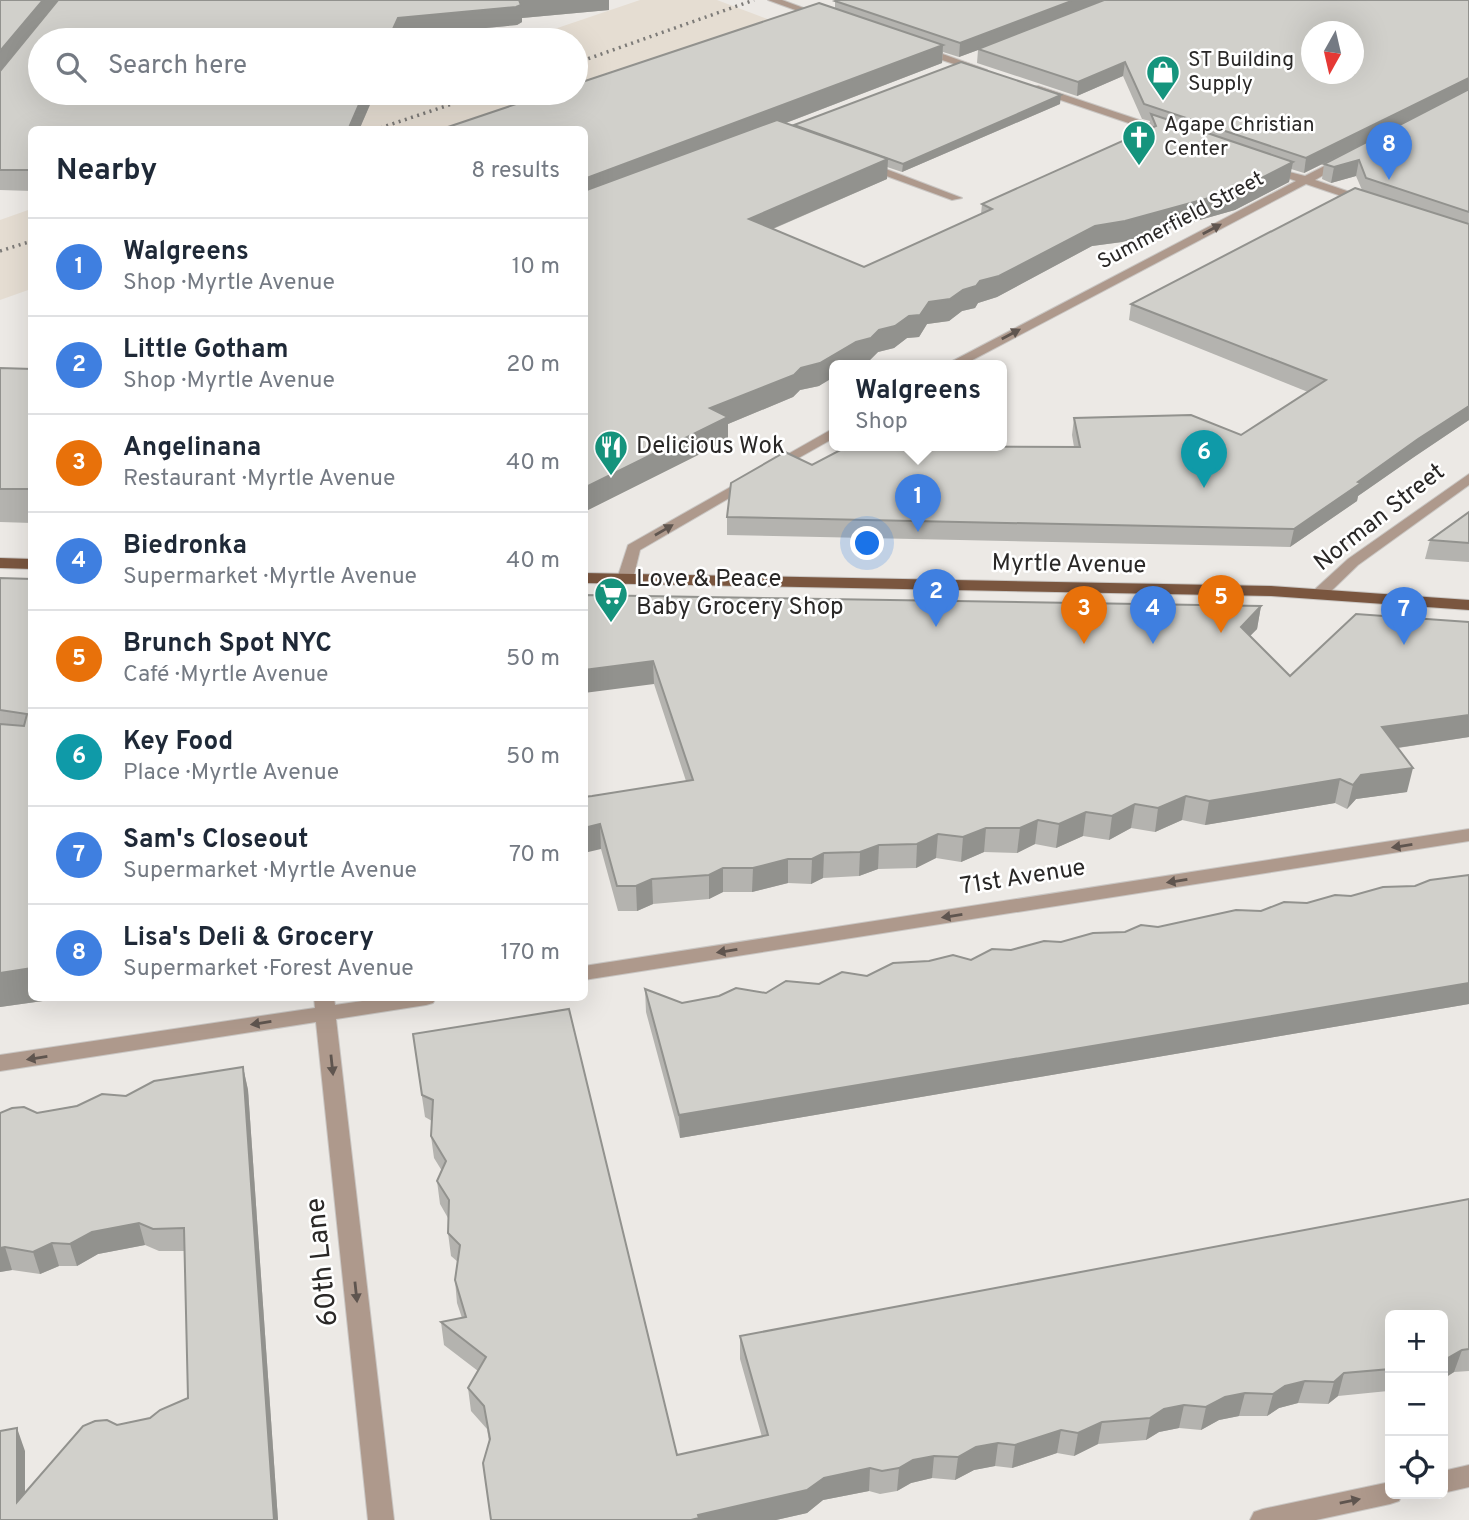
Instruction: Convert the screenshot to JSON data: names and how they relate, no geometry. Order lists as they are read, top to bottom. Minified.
{"streets":{"main road":["Myrtle Avenue"],"street":["Summerfield Street","Norman Street","71st Avenue","60th Lane"]},"crossings":[["Norman Street","Myrtle Avenue"]],"one_way":["Summerfield Street","71st Avenue","60th Lane"],"places":{"shop":["ST Building Supply"],"church":["Agape Christian Center"],"restaurant":["Delicious Wok"],"supermarket":["Love & Peace Baby Grocery Shop"]},"north":"bottom","page":{"search":"Search here","pins":["8","6","1","2","5","3","4","7"],"heading":["Nearby","8 results"],"list":[{"mark":"1","name":"Walgreens","note":"Shop · Myrtle Avenue","value":"10 m"},{"mark":"2","name":"Little Gotham","note":"Shop · Myrtle Avenue","value":"20 m"},{"mark":"3","name":"Angelinana","note":"Restaurant · Myrtle Avenue","value":"40 m"},{"mark":"4","name":"Biedronka","note":"Supermarket · Myrtle Avenue","value":"40 m"},{"mark":"5","name":"Brunch Spot NYC","note":"Café · Myrtle Avenue","value":"50 m"},{"mark":"6","name":"Key Food","note":"Place · Myrtle Avenue","value":"50 m"},{"mark":"7","name":"Sam's Closeout","note":"Supermarket · Myrtle Avenue","value":"70 m"},{"mark":"8","name":"Lisa's Deli & Grocery","note":"Supermarket · Forest Avenue","value":"170 m"}],"popup":["Walgreens","Shop"],"map_buttons":["+","−"]}}
